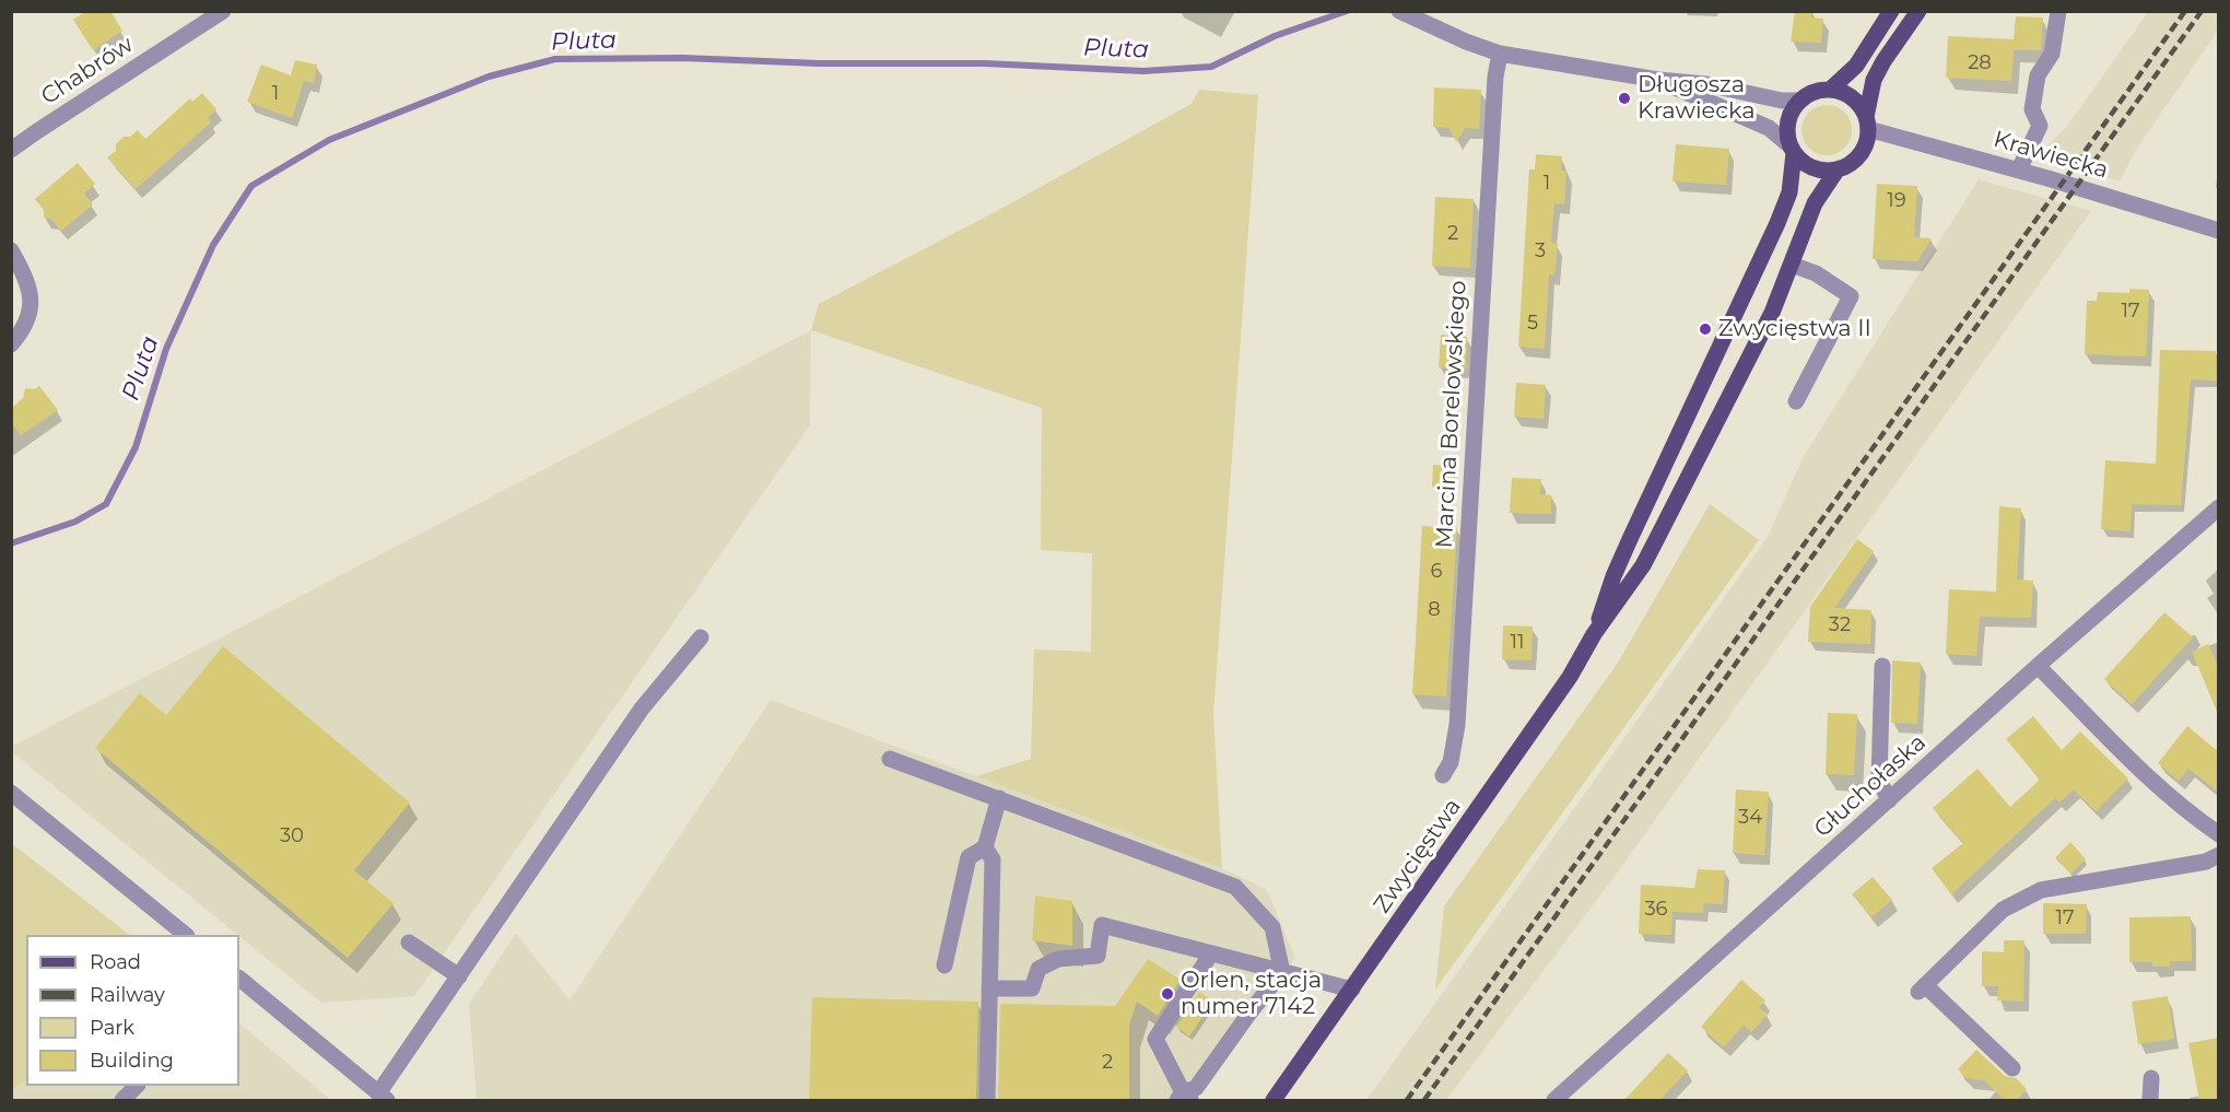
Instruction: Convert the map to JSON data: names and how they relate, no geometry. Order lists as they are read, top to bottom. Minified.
{"streets":{"main road":["Zwycięstwa"],"street":["Chabrów","Krawiecka","Marcina Borelowskiego","Głuchołaska"]},"crossings":[["Krawiecka","Zwycięstwa"]],"water":["Pluta"],"places":["Długosza Krawiecka","Zwycięstwa II","Orlen, stacja numer 7142"],"house_numbers":["28","1","1","19","2","3","17","5","6","8","32","11","34","30","36","17","2"],"legend":["Road","Railway","Park","Building"]}
